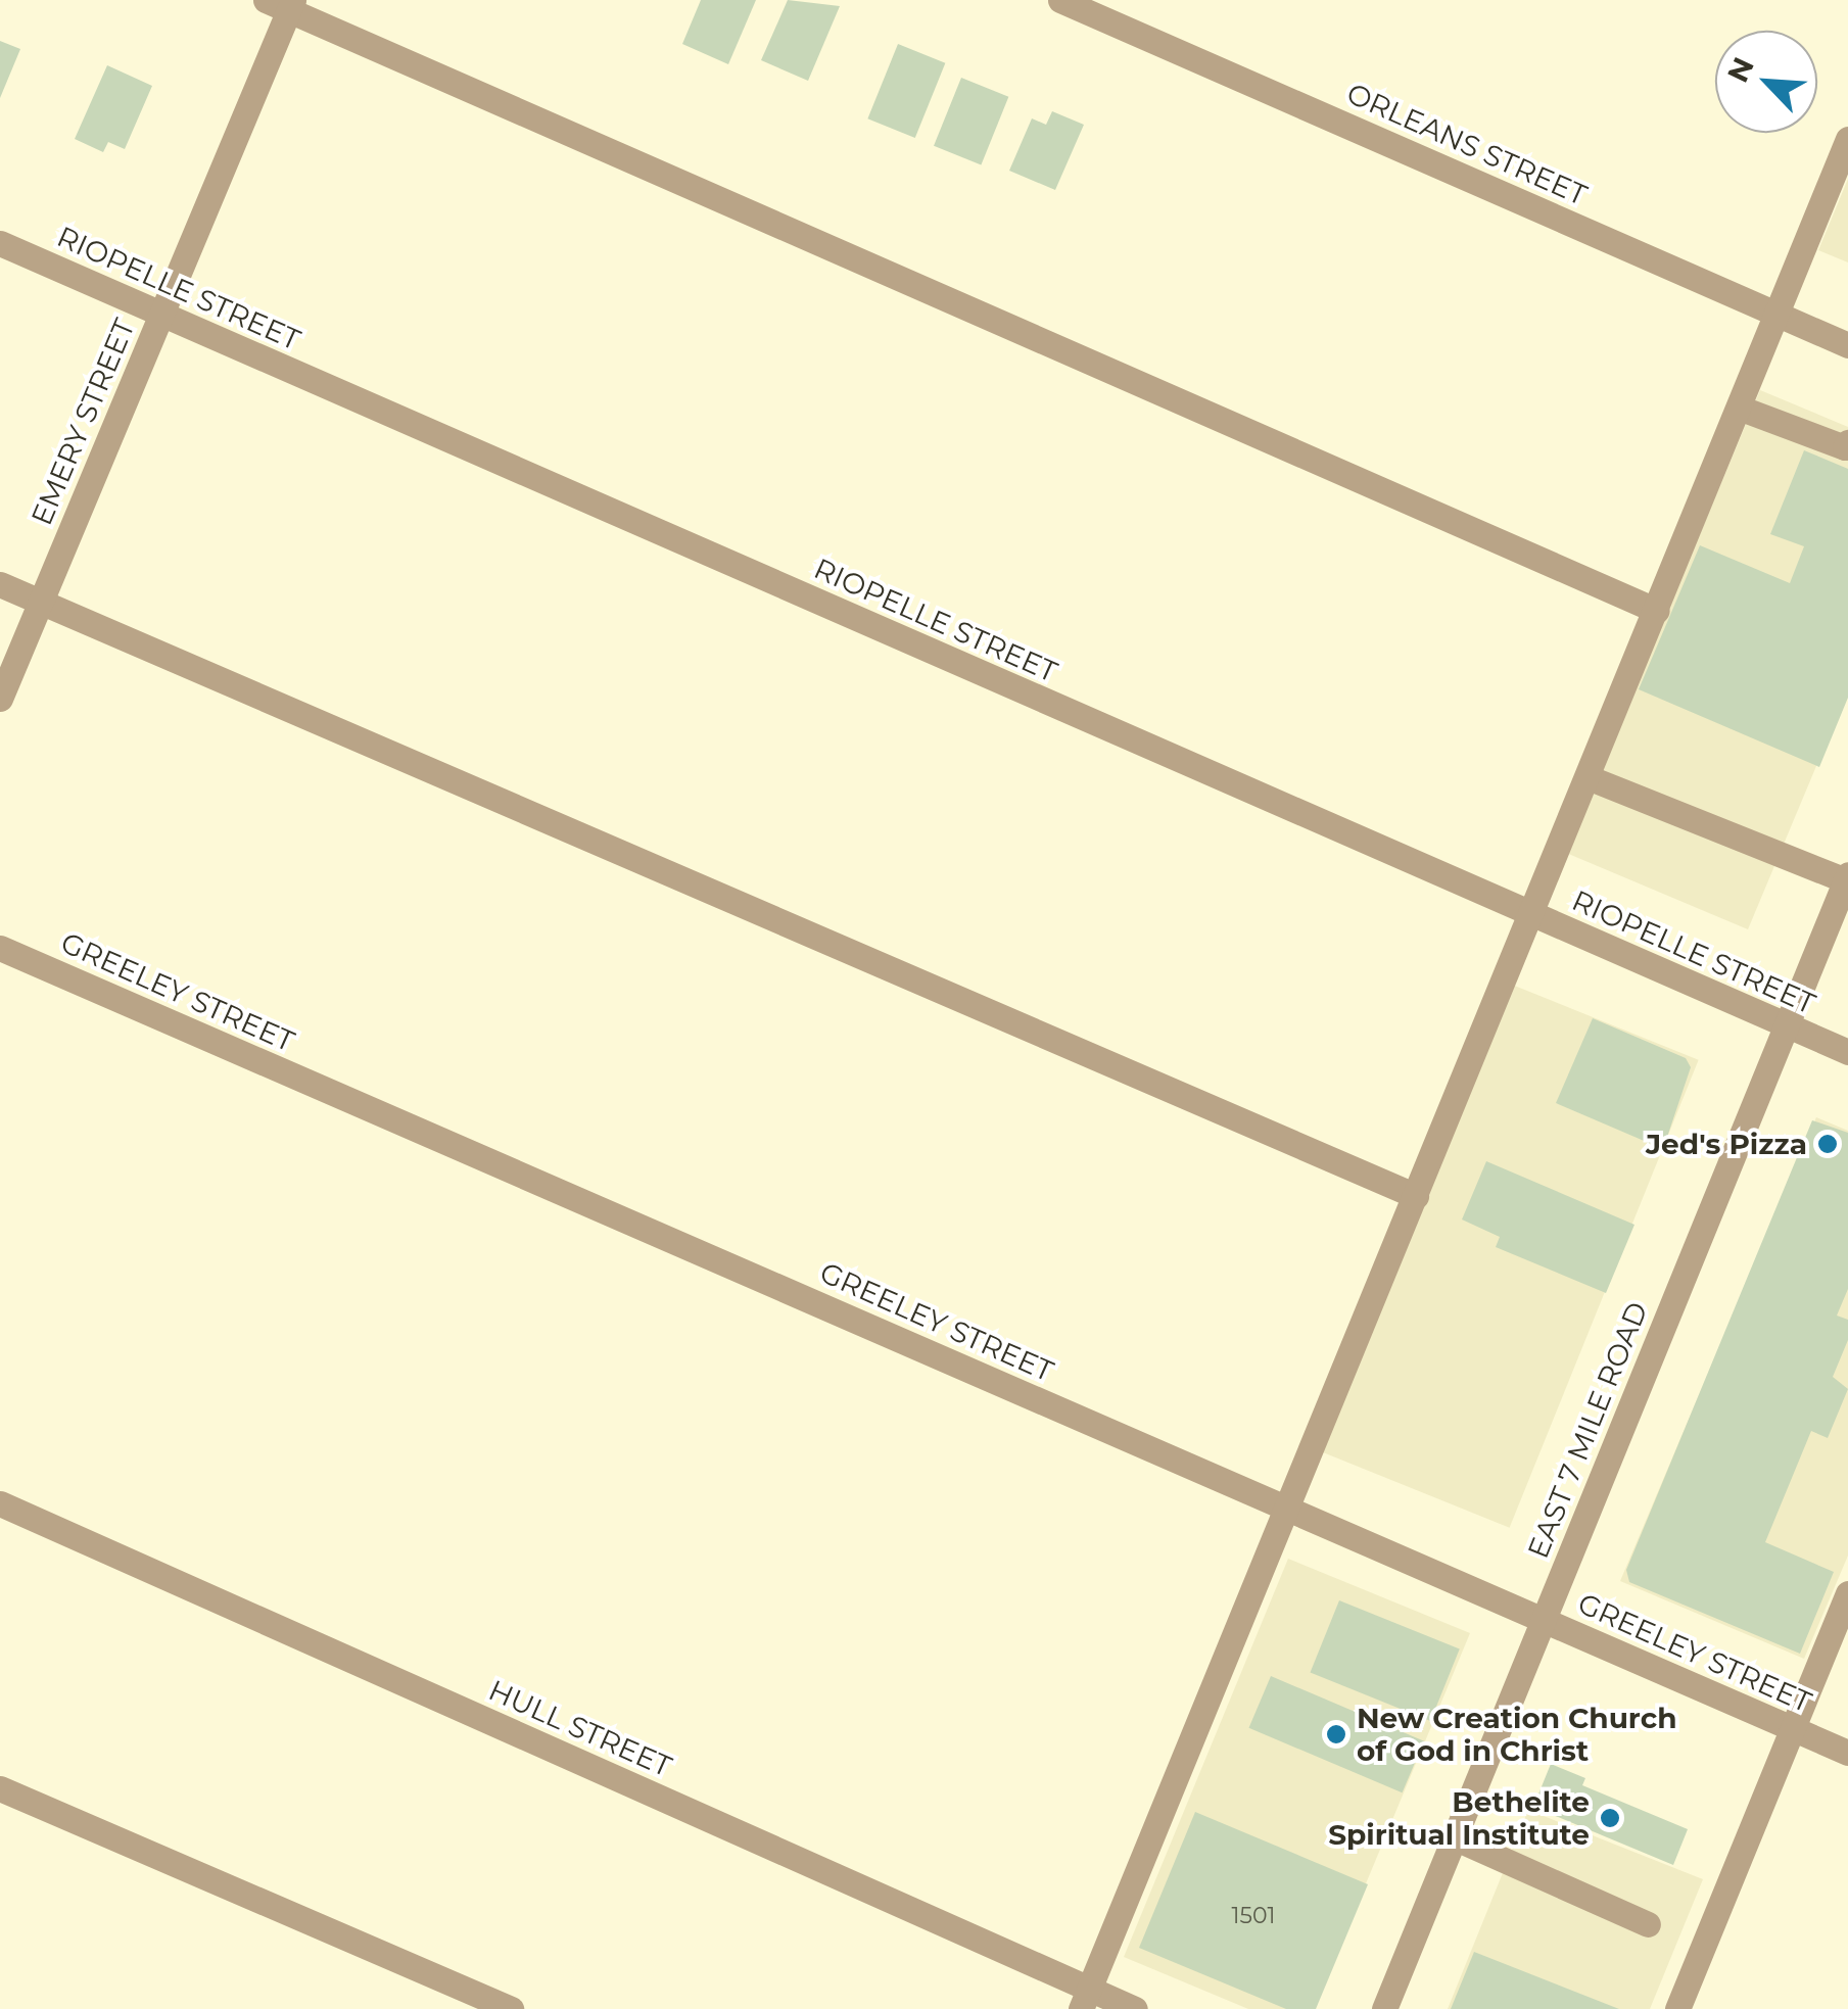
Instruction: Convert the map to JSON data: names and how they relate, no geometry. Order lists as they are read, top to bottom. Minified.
{"streets":{"street":["ORLEANS STREET","RIOPELLE STREET","EMERY STREET","GREELEY STREET","EAST 7 MILE ROAD","HULL STREET"]},"crossings":[["RIOPELLE STREET","EMERY STREET"],["RIOPELLE STREET","EAST 7 MILE ROAD"],["GREELEY STREET","EAST 7 MILE ROAD"]],"places":["Jed's Pizza","New Creation Church of God in Christ","Bethelite Spiritual Institute"],"house_numbers":["1501"],"north":"top left"}
